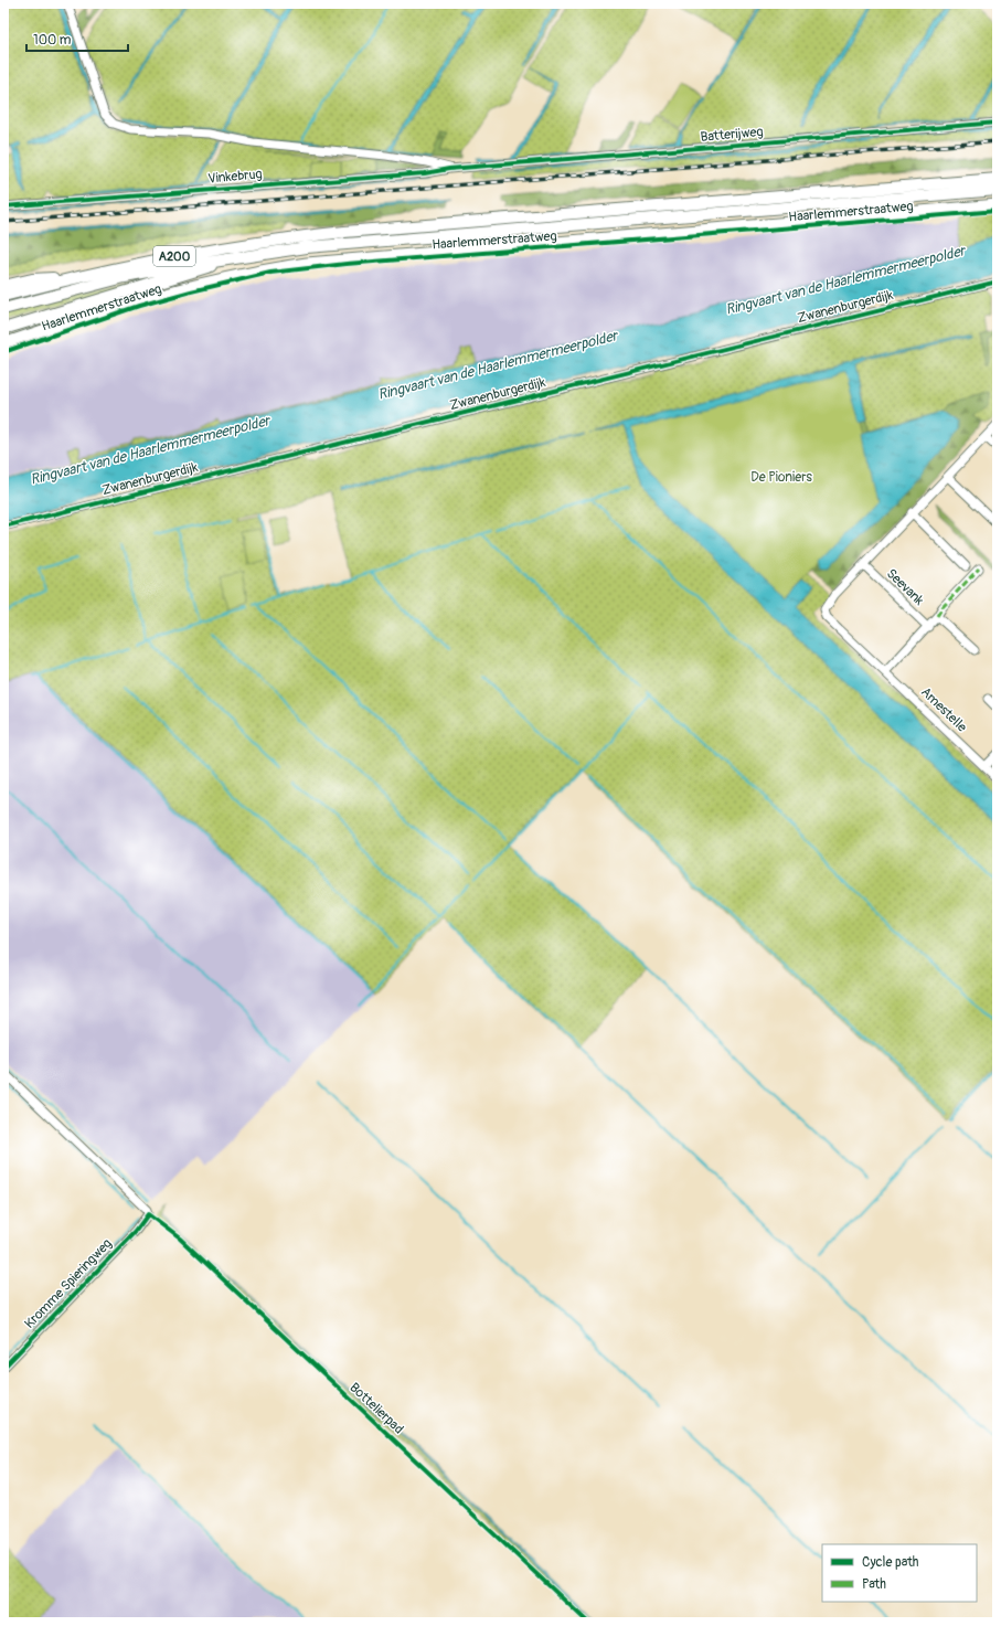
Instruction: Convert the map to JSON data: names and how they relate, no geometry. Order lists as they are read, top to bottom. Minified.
{"streets":{"highway":["A200"],"main road":["Haarlemmerstraatweg"],"street":["Batterijweg","Vinkebrug","Zwanenburgerdijk","Seevank","Amestelle","Kromme Spieringweg"],"cycle path":["Bottelierpad"]},"crossings":[["Batterijweg","Vinkebrug"],["Seevank","Amestelle"]],"water":["Ringvaart van de Haarlemmermeerpolder"],"parks":["De Pioniers"],"legend":["Cycle path","Path"],"scale_bar":"100 m"}
